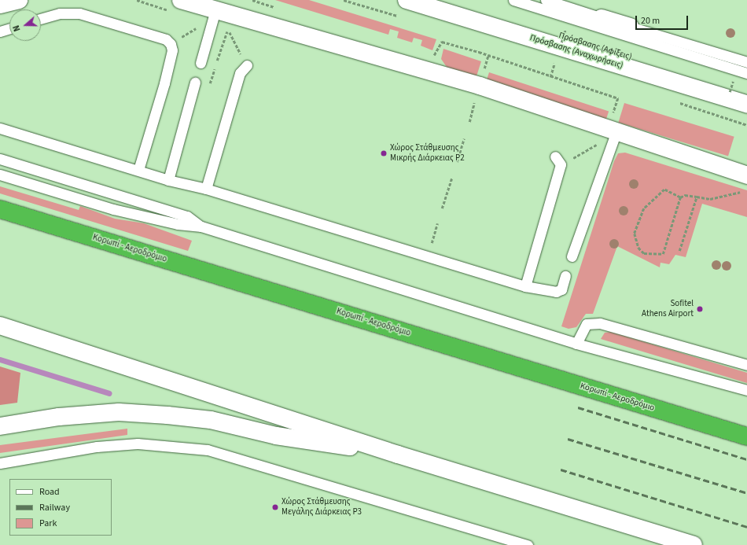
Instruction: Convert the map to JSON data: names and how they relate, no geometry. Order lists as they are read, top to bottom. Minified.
{"streets":{"highway":["Κορωπί - Αεροδρόμιο"],"street":["Πρόσβασης (Αφίξεις)","Πρόσβασης (Αναχωρήσεις)"]},"places":["Χώρος Στάθμευσης Μικρής Διάρκειας P2","Sofitel Athens Airport","Χώρος Στάθμευσης Μεγάλης Διάρκειας P3"],"legend":["Road","Railway","Park"],"scale_bar":"20 m","north":"left"}
